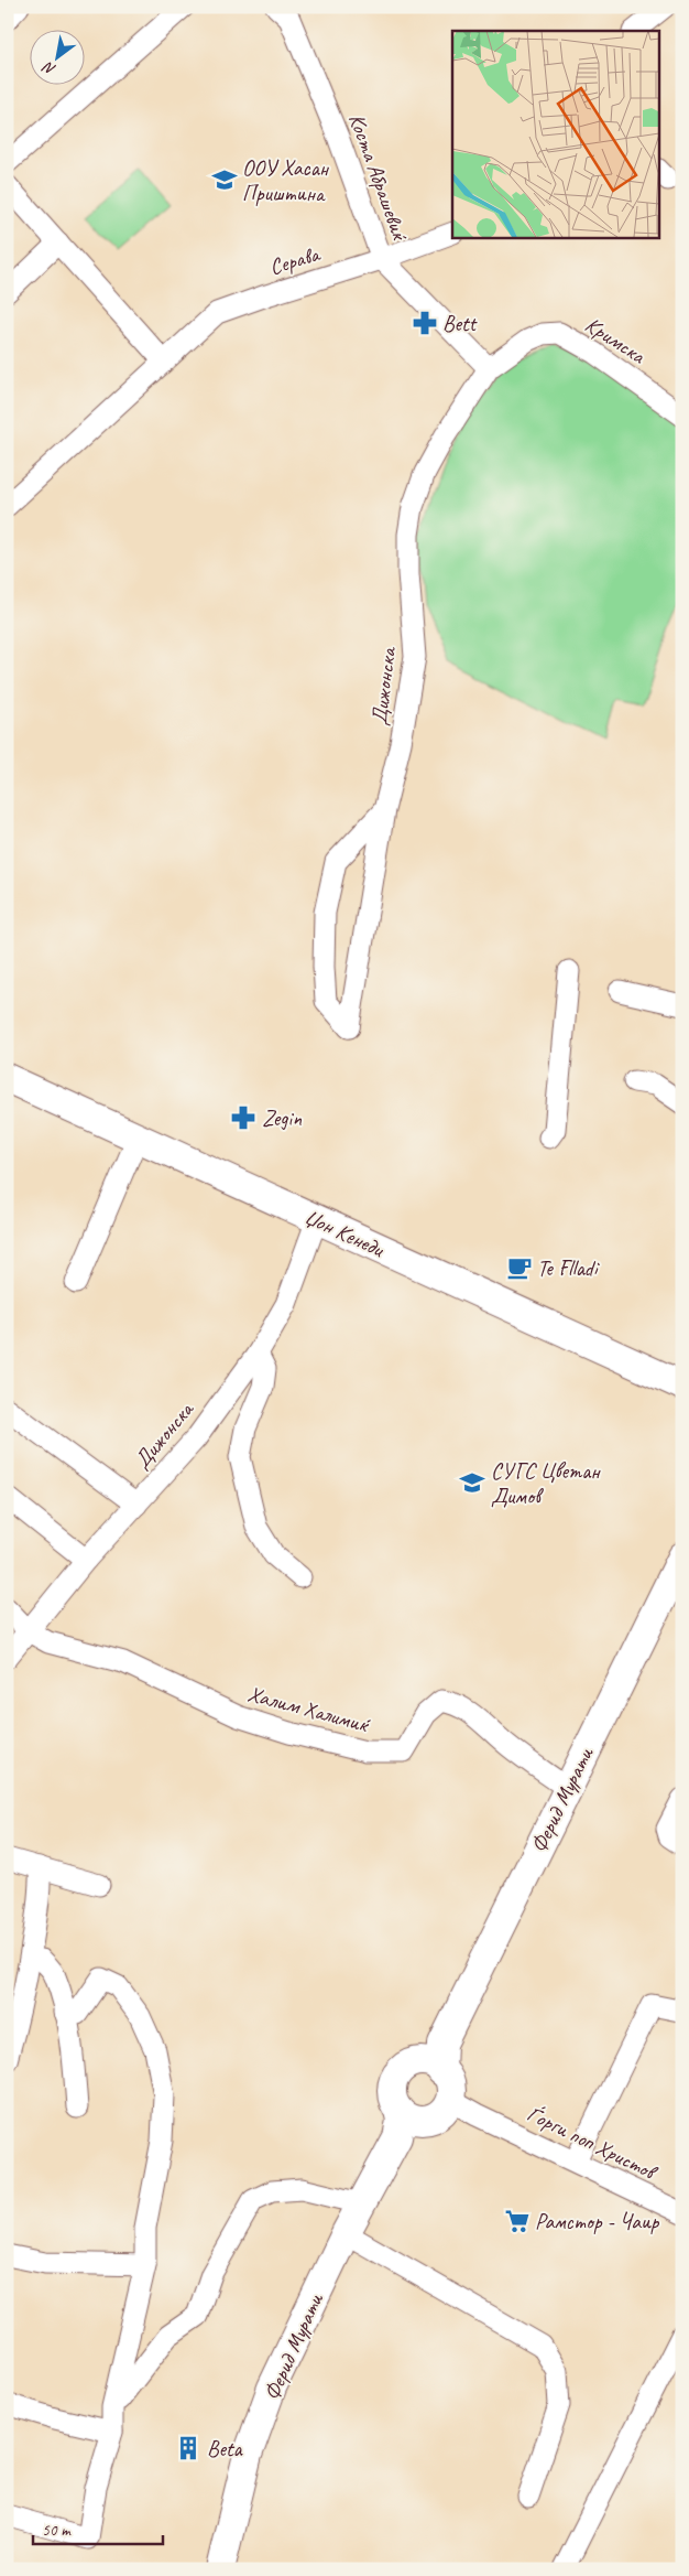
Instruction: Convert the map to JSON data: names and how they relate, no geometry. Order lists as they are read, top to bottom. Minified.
{"streets":{"street":["Коста Абрашевиќ","Серава","Кримска","Дижонска","Џон Кенеди","Халим Халимиќ","Ферид Мурати","Ѓорги поп Христов"]},"crossings":[["Коста Абрашевиќ","Серава"],["Коста Абрашевиќ","Кримска"],["Коста Абрашевиќ","Дижонска"],["Кримска","Дижонска"],["Дижонска","Џон Кенеди"],["Дижонска","Халим Халимиќ"],["Халим Халимиќ","Ферид Мурати"],["Ферид Мурати","Ѓорги поп Христов"]],"places":{"school or university":["ООУ Хасан Приштина","СУГС Цветан Димов"],"pharmacy":["Bett","Zegin"],"cafe":["Te Flladi"],"supermarket":["Рамстор - Чаир"],"building":["Beta"]},"scale_bar":"50 m","north":"bottom left"}
